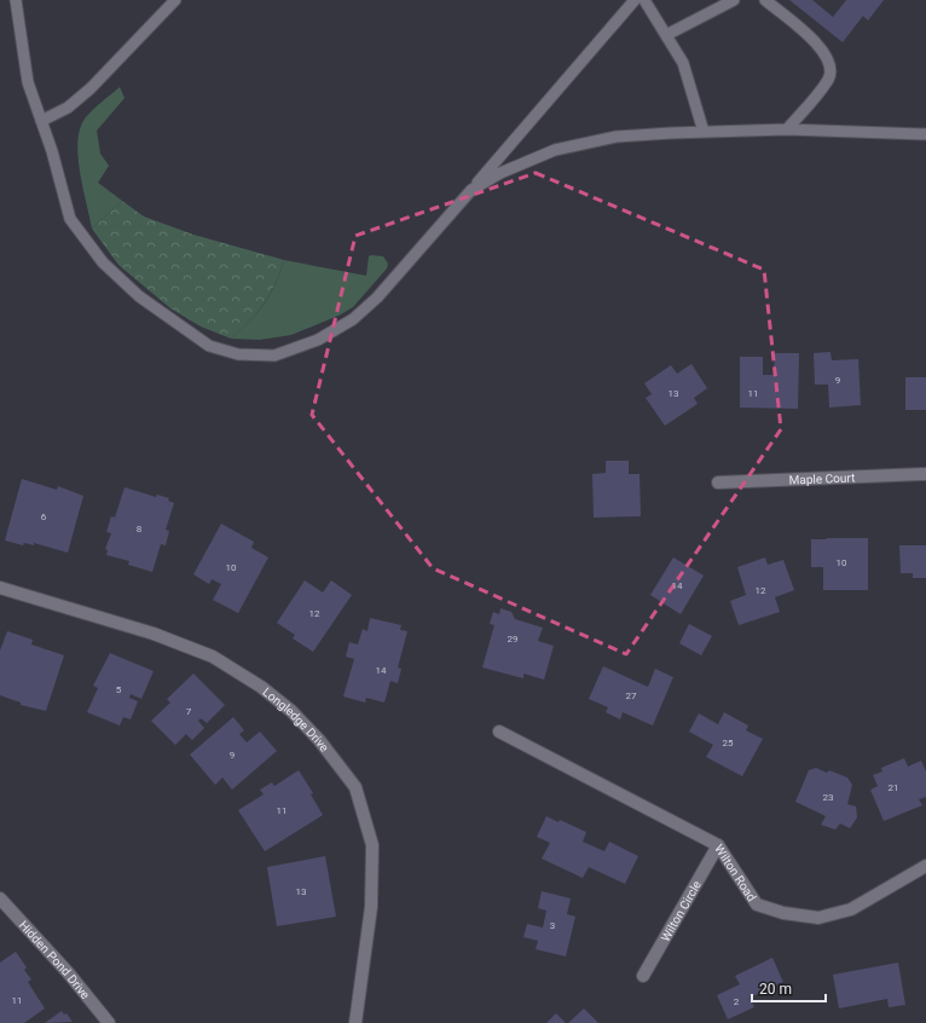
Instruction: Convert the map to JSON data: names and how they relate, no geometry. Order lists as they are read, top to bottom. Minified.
{"streets":{"street":["Maple Court","Longledge Drive","Wilton Road","Wilton Circle","Hidden Pond Drive"]},"crossings":[["Wilton Road","Wilton Circle"]],"house_numbers":["9","13","11","6","8","10","10","14","12","12","29","14","5","27","7","25","9","21","23","11","13","3","11","2"],"scale_bar":"20 m"}
